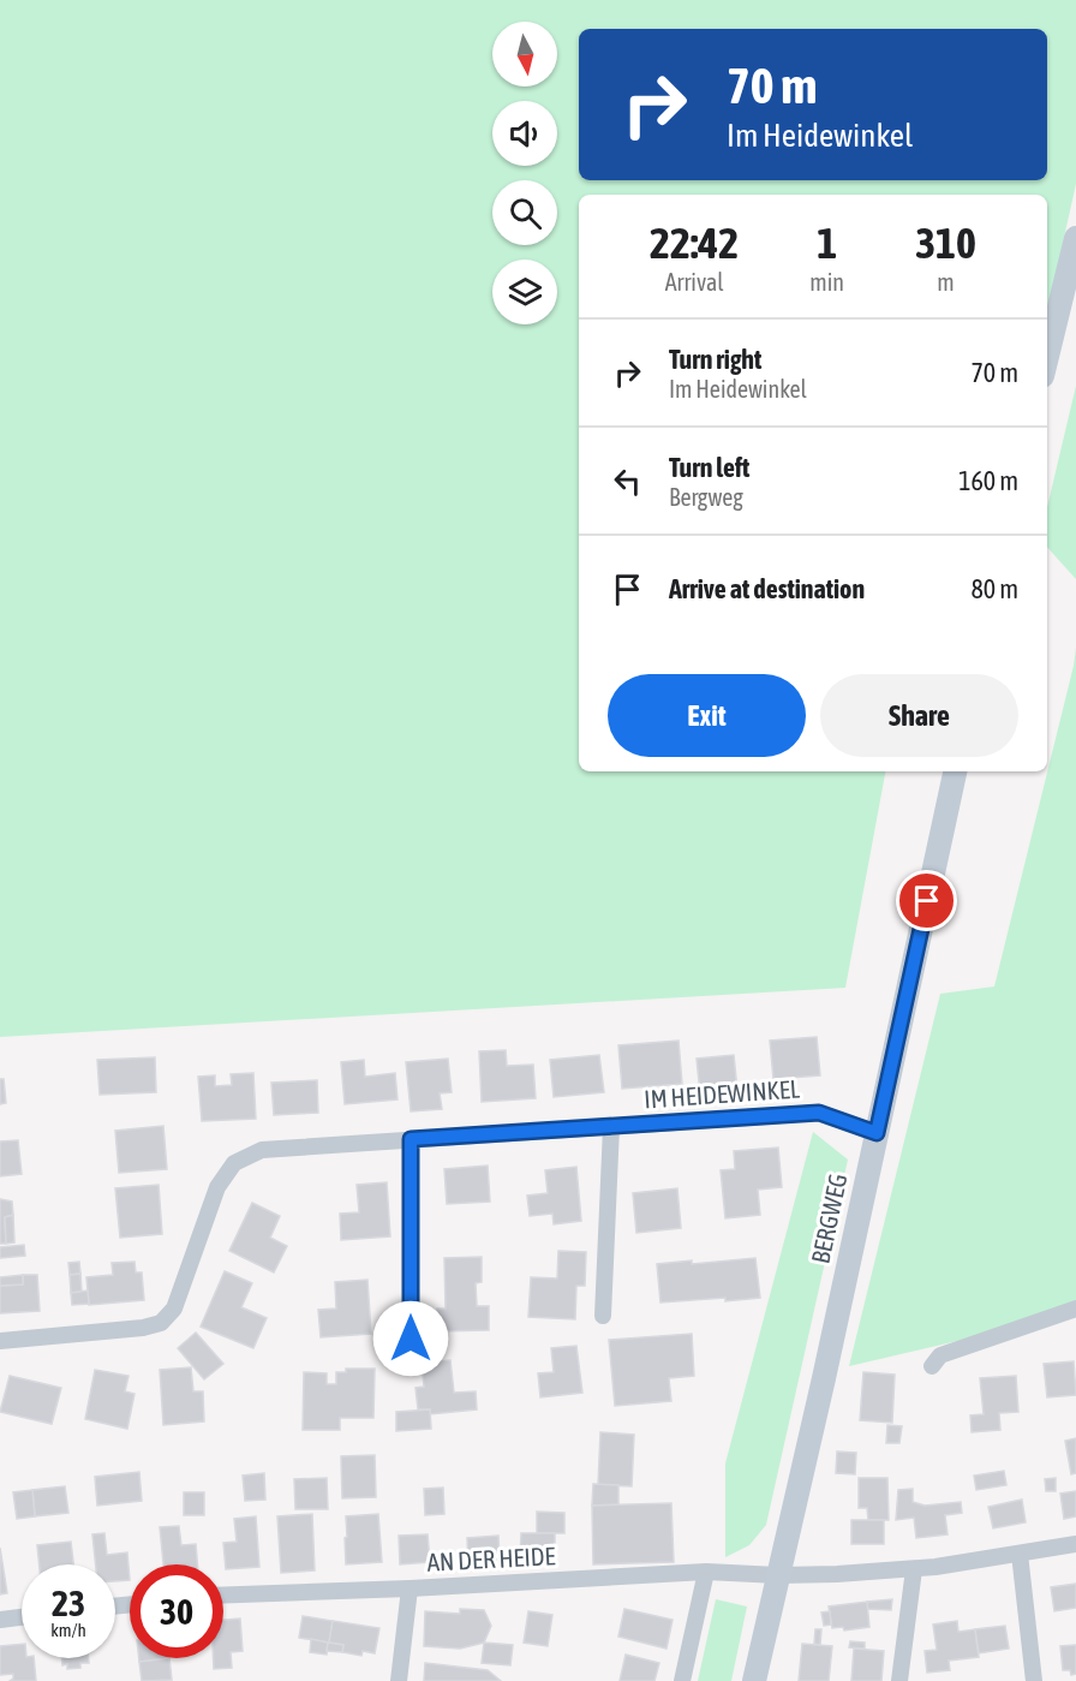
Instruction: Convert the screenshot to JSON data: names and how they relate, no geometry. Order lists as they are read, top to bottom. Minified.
{"streets":{"main road":["BERGWEG"],"street":["IM HEIDEWINKEL","AN DER HEIDE"]},"crossings":[["IM HEIDEWINKEL","BERGWEG"],["BERGWEG","AN DER HEIDE"]],"north":"bottom","page":{"turn":["70 m","Im Heidewinkel"],"eta":["22:42","Arrival","1","min","310","m"],"list":[{"name":"Turn right","note":"Im Heidewinkel","value":"70 m"},{"name":"Turn left","note":"Bergweg","value":"160 m"},{"name":"Arrive at destination","value":"80 m"}],"buttons":["Exit","Share"],"speed":"23 km/h","limit":"30"}}
